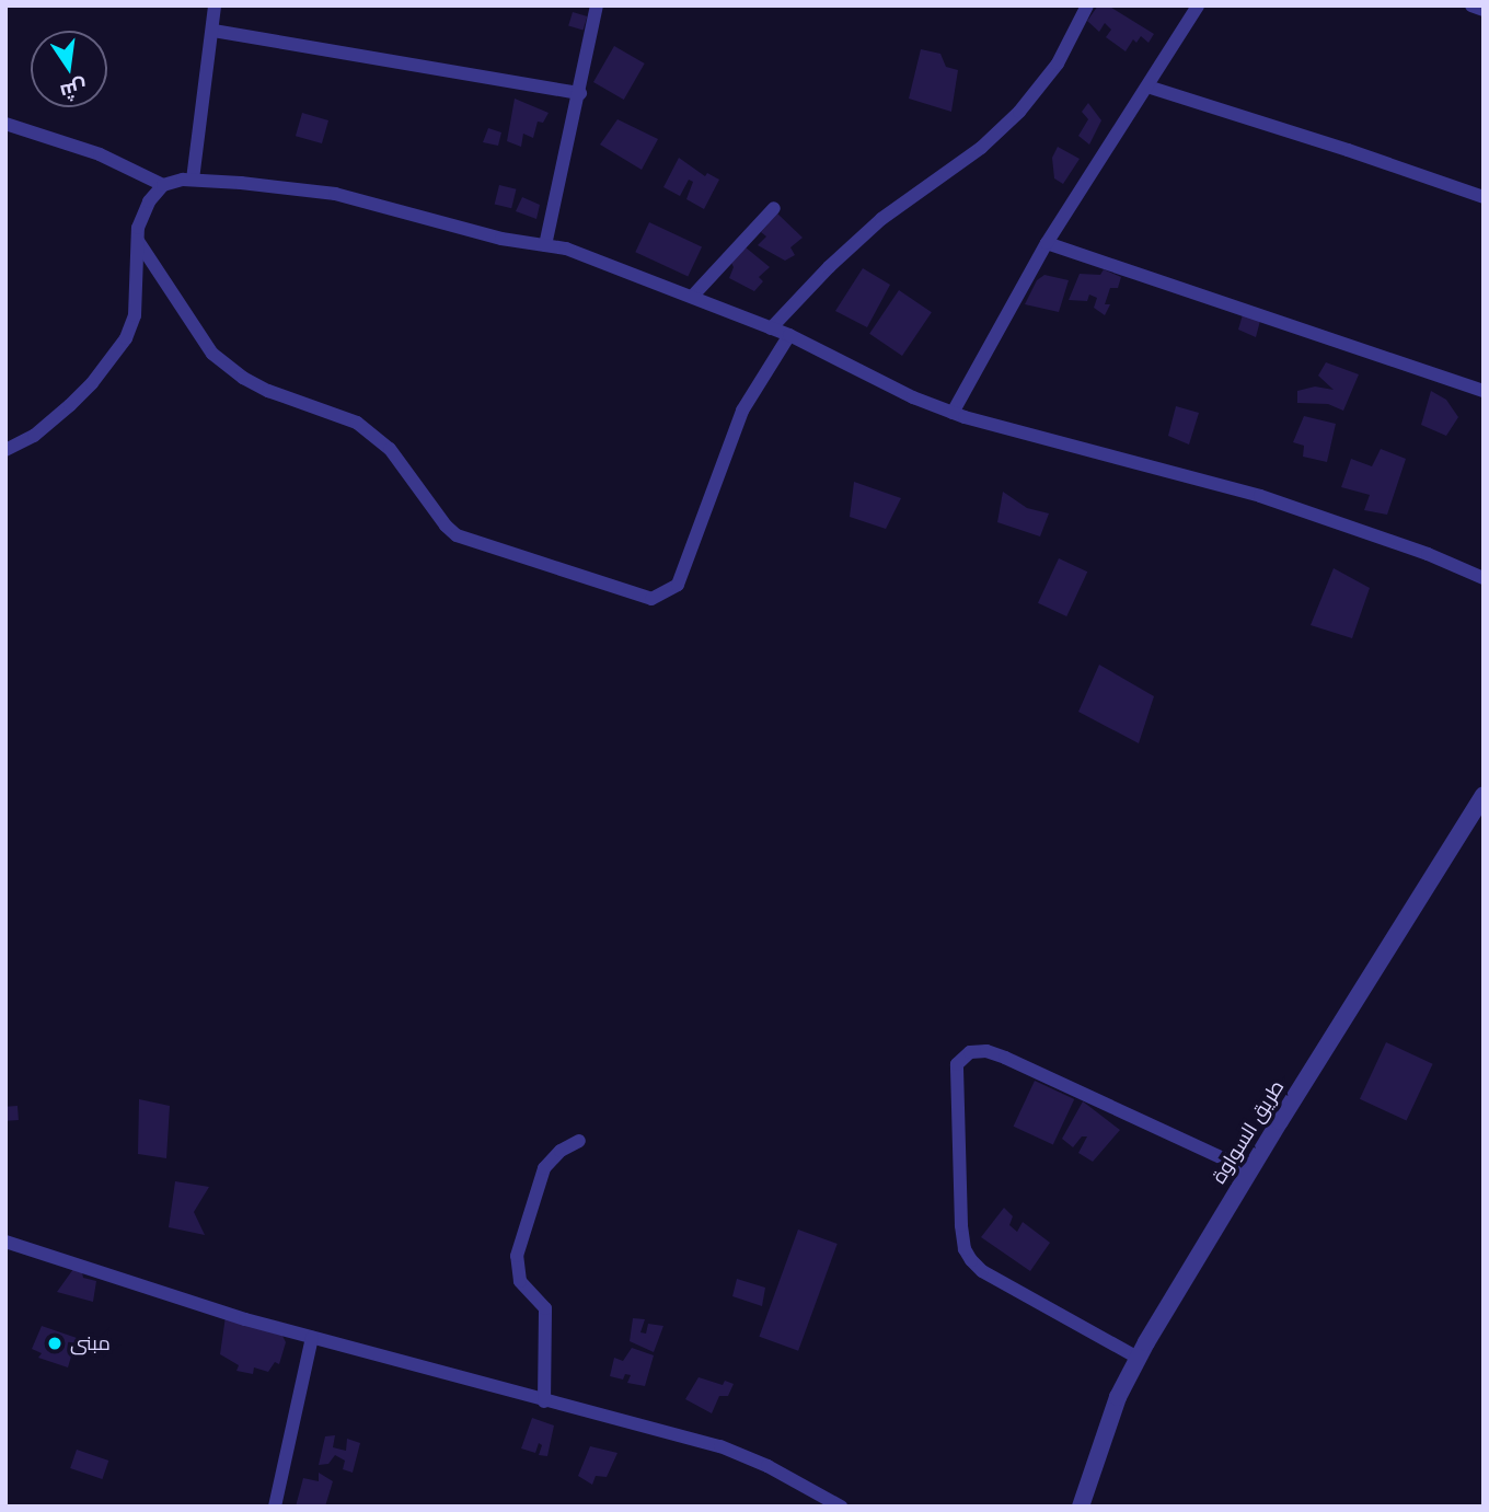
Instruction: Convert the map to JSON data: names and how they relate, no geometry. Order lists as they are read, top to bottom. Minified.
{"streets":{"street":["طريق السواوة"]},"places":["مبنى"],"north":"bottom"}
